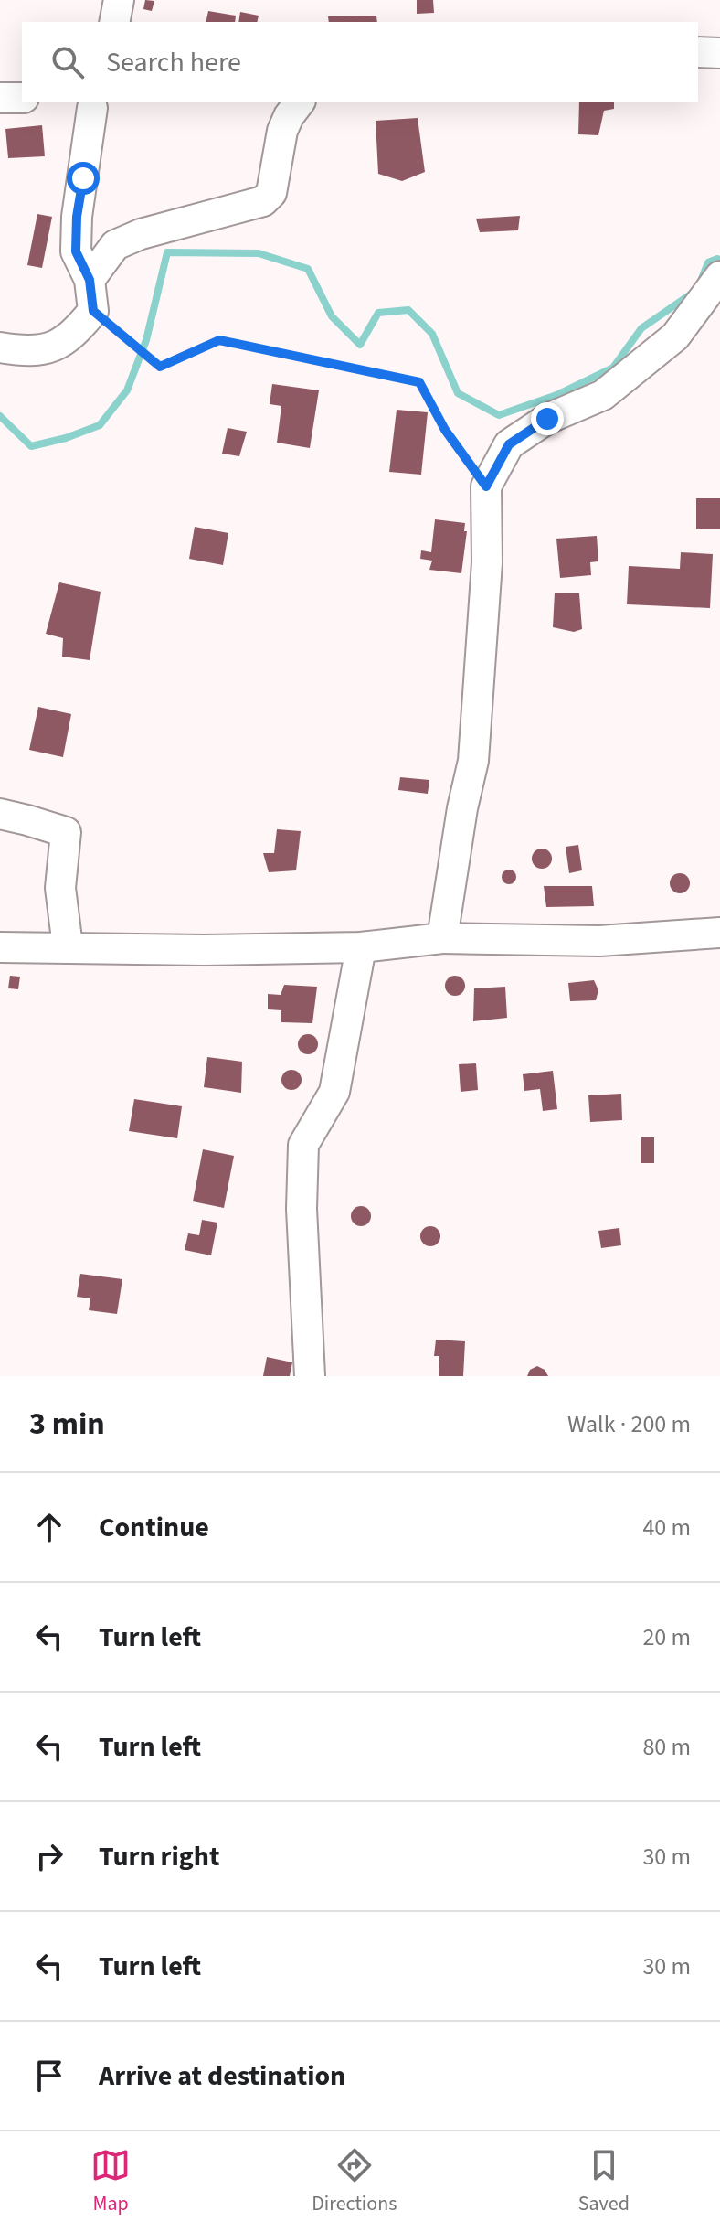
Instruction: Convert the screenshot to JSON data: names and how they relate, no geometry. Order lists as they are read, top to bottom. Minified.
{"page":{"search":"Search here","heading":["3 min","Walk · 200 m"],"list":[["Continue","40 m"],["Turn left","20 m"],["Turn left","80 m"],["Turn right","30 m"],["Turn left","30 m"],"Arrive at destination"],"nav":["Map","Directions","Saved"]}}
